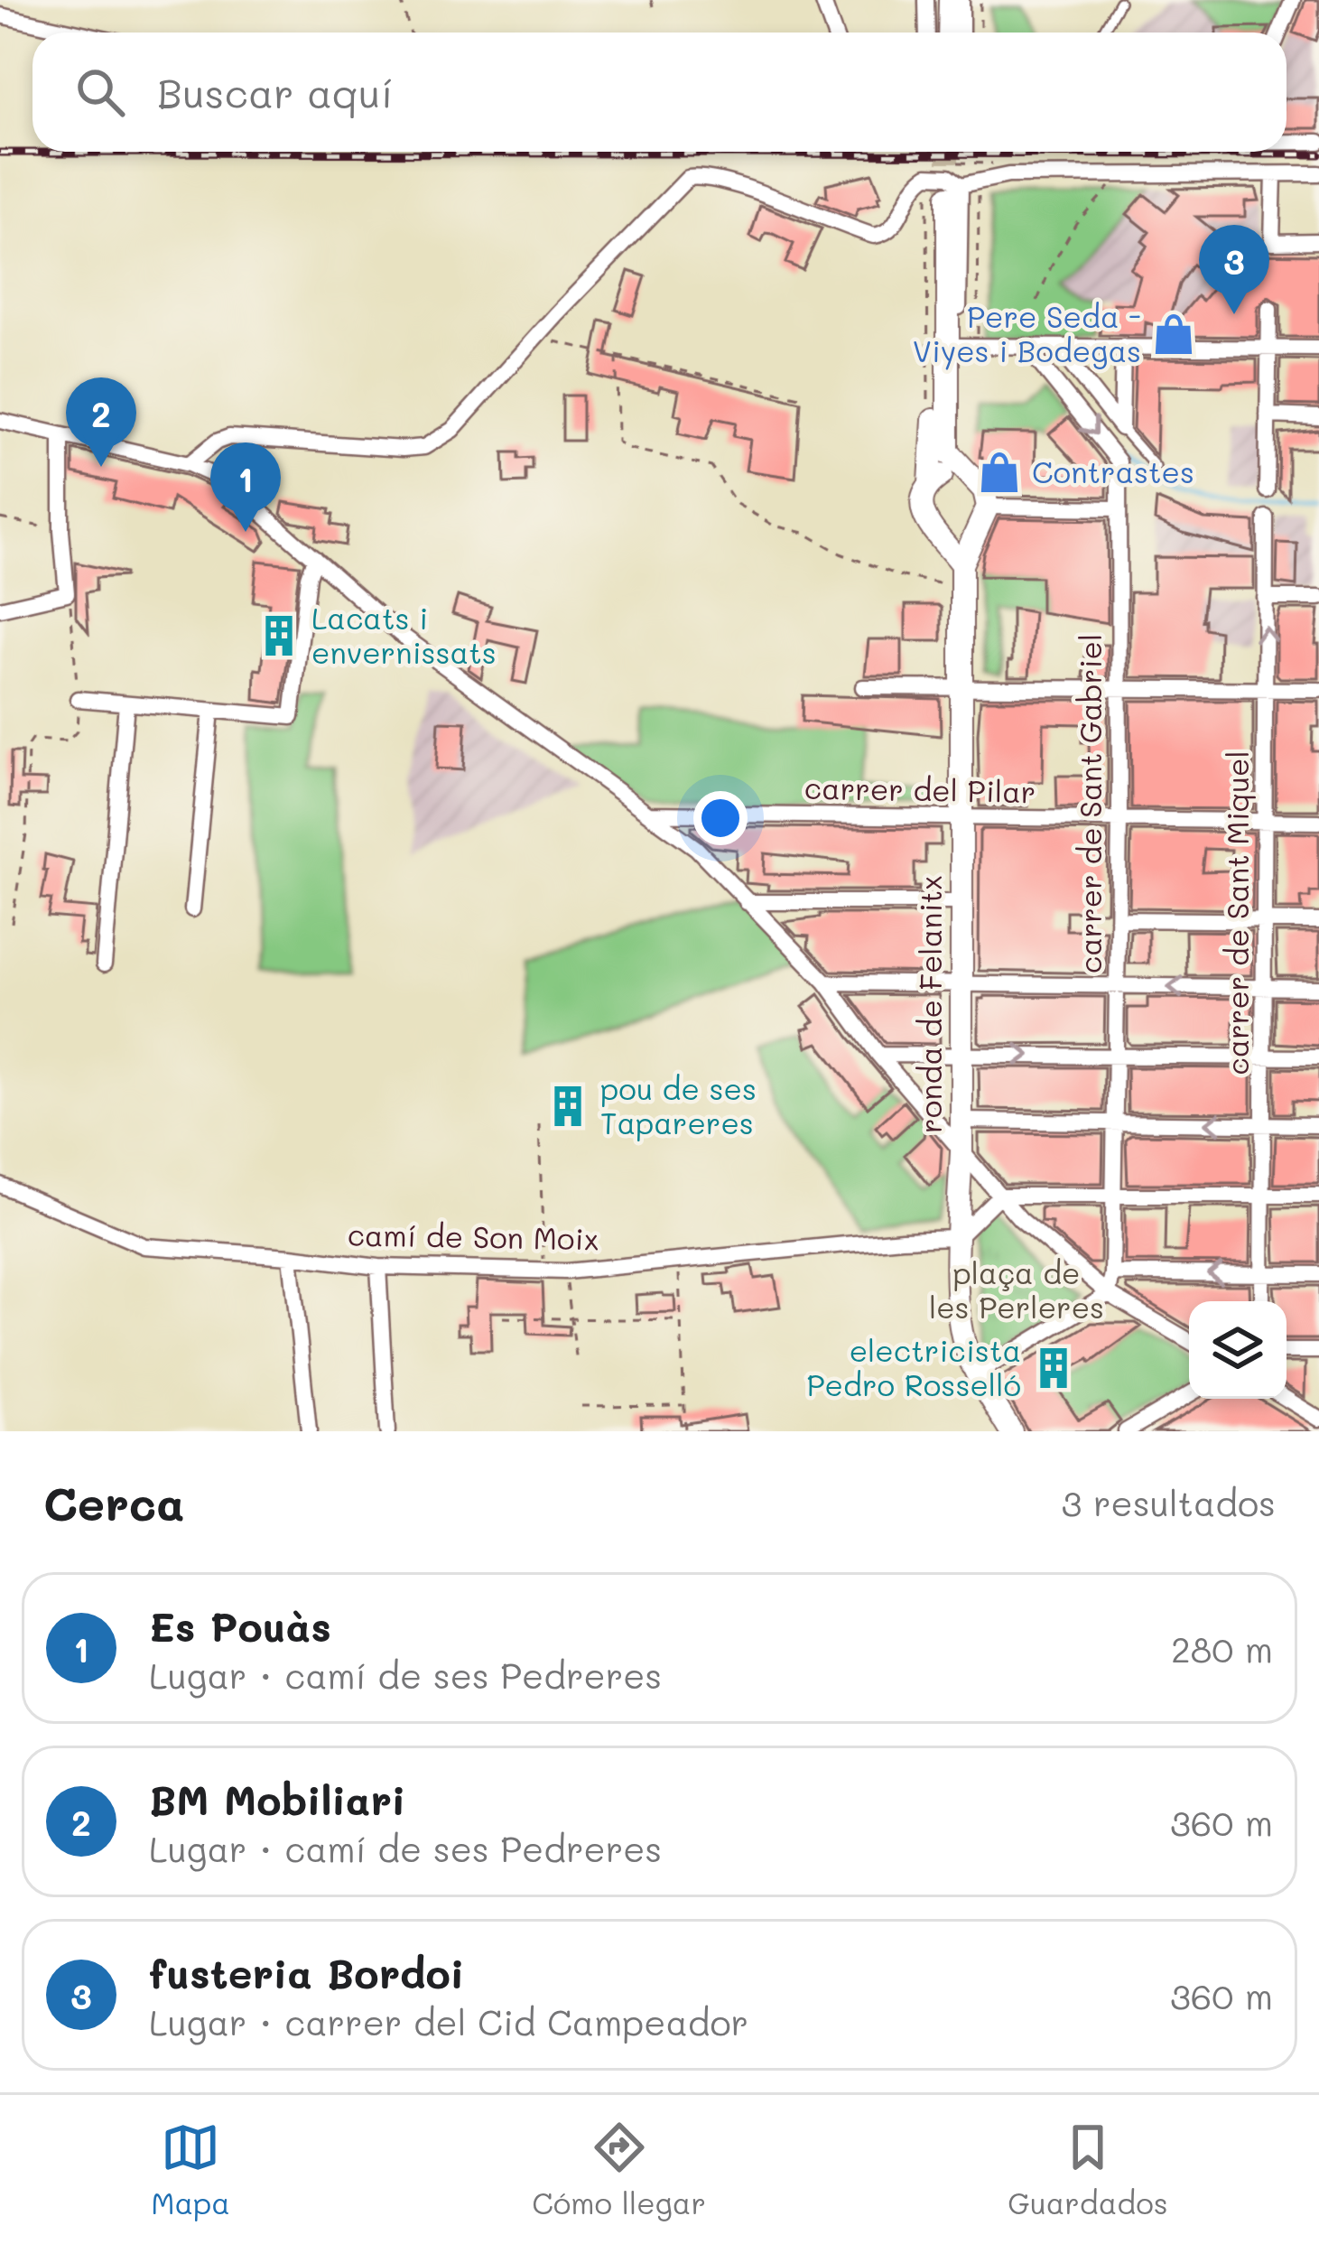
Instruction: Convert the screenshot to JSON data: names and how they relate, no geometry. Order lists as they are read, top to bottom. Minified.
{"streets":{"main road":["ronda de Felanitx"],"street":["carrer del Pilar","carrer de Sant Gabriel","carrer de Sant Miquel","camí de Son Moix"]},"crossings":[["carrer del Pilar","carrer de Sant Gabriel"],["carrer del Pilar","carrer de Sant Miquel"],["carrer del Pilar","ronda de Felanitx"],["ronda de Felanitx","camí de Son Moix"]],"parks":["plaça de les Perleres"],"places":{"shop":["Pere Seda - Viyes i Bodegas","Contrastes"],"building":["Lacats i envernissats","pou de ses Tapareres","electricista Pedro Rosselló"]},"page":{"search":"Buscar aquí","pins":["3","2","1"],"heading":["Cerca","3 resultados"],"list":[{"mark":"1","name":"Es Pouàs","note":"Lugar · camí de ses Pedreres","value":"280 m"},{"mark":"2","name":"BM Mobiliari","note":"Lugar · camí de ses Pedreres","value":"360 m"},{"mark":"3","name":"fusteria Bordoi","note":"Lugar · carrer del Cid Campeador","value":"360 m"}],"nav":["Mapa","Cómo llegar","Guardados"]}}
